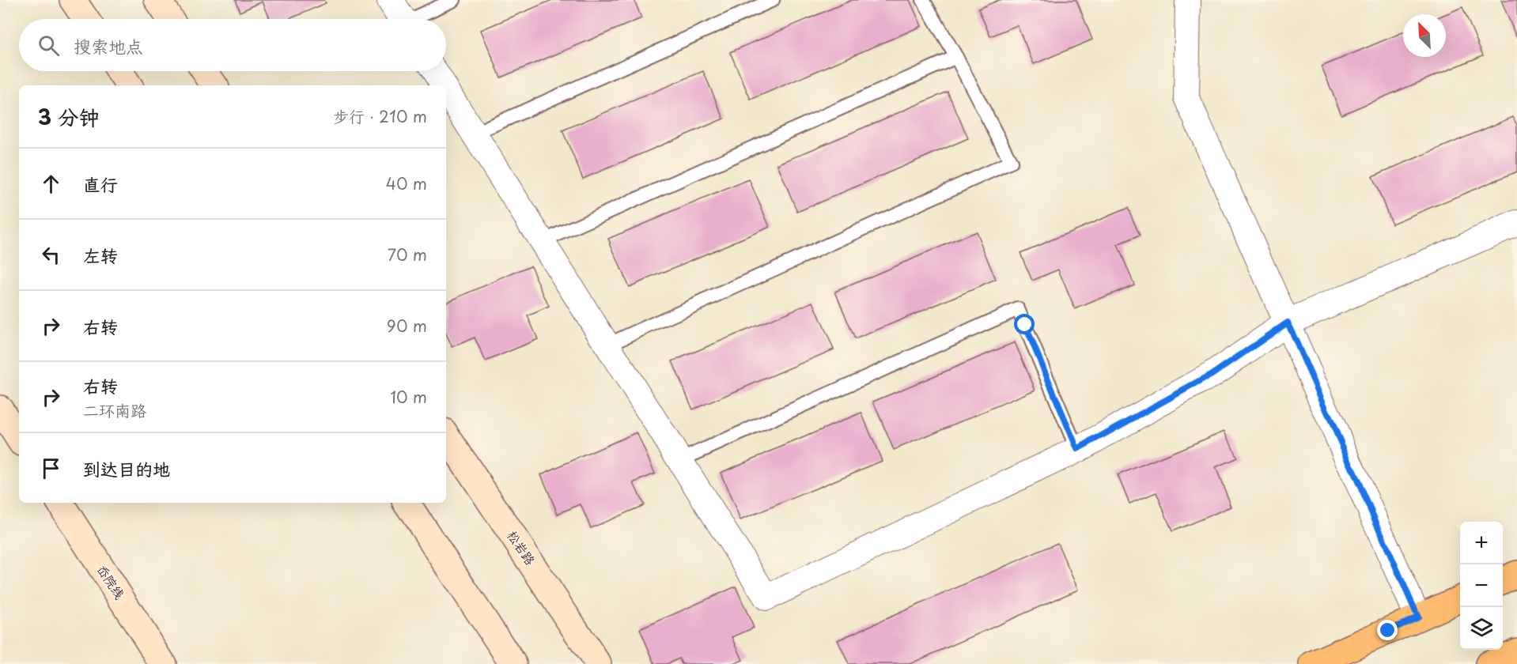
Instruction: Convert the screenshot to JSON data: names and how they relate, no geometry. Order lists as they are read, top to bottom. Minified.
{"streets":{"main road":["松岩路","岙院线"]},"north":"top left","page":{"search":"搜索地点","heading":["3 分钟","步行 · 210 m"],"list":[["直行","40 m"],["左转","70 m"],["右转","90 m"],["右转","二环南路","10 m"],"到达目的地"],"map_buttons":["+","−"]}}
